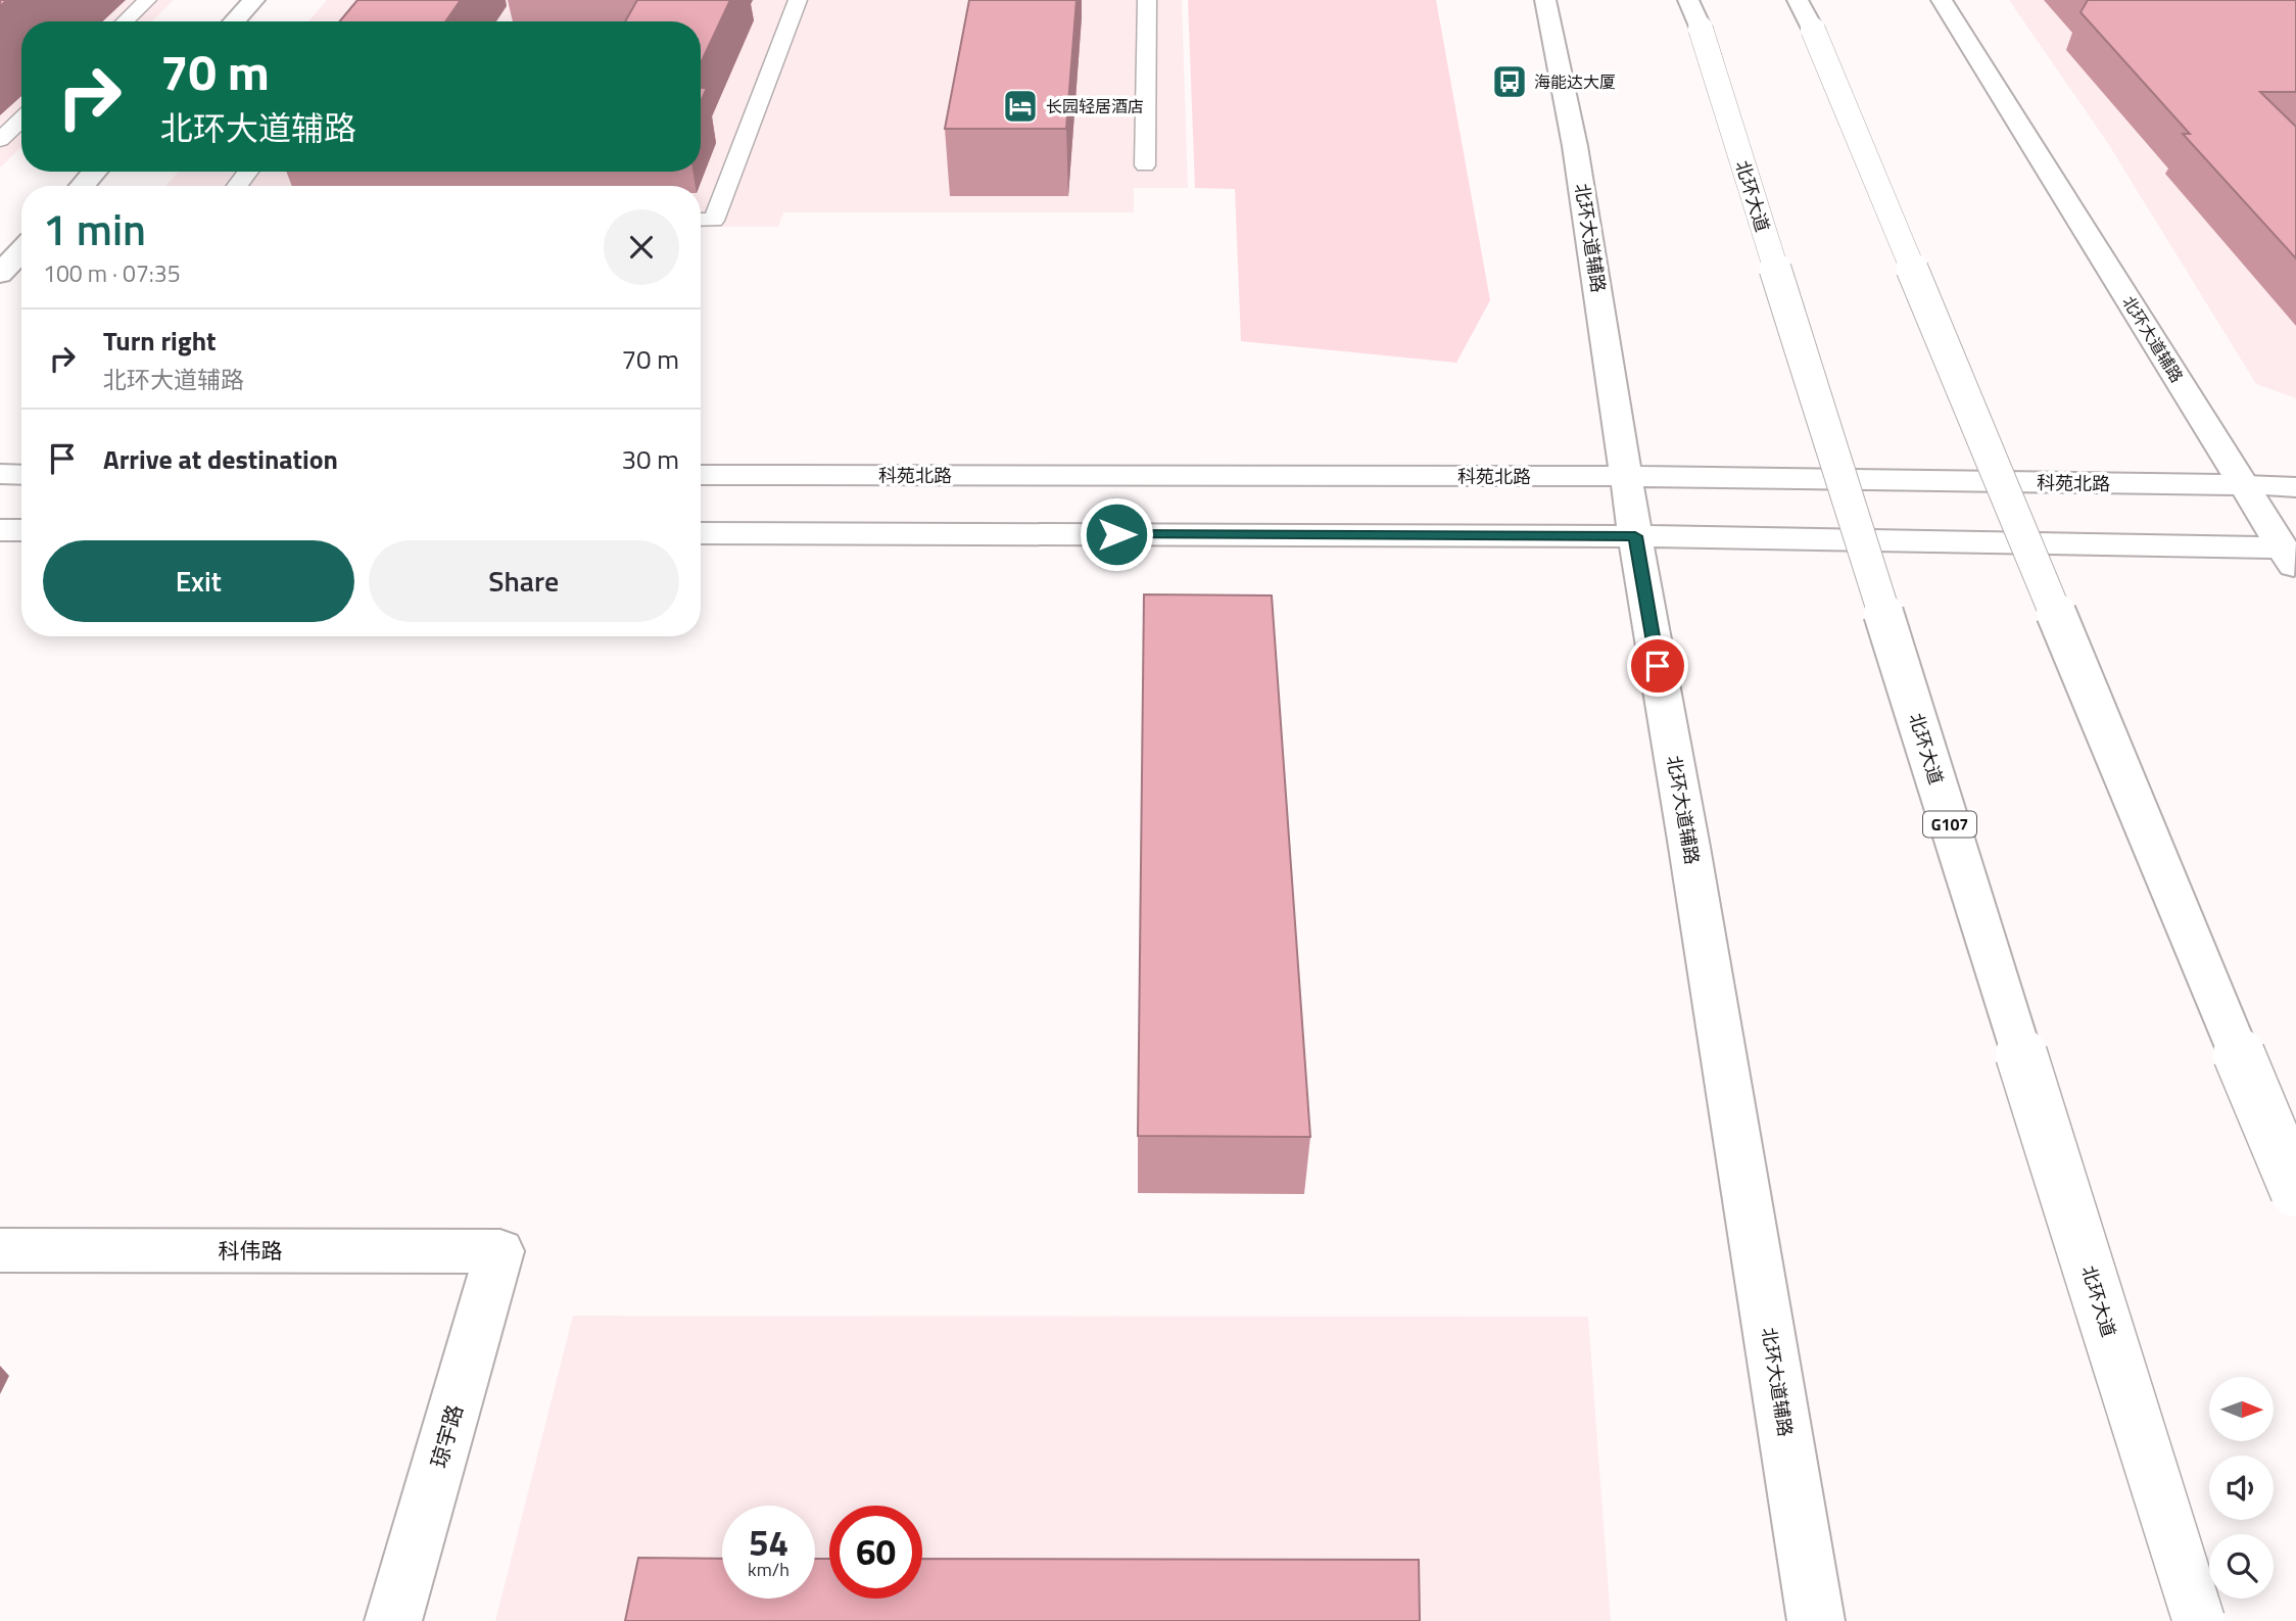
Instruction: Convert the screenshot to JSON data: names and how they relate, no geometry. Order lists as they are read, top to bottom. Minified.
{"streets":{"main road":["北环大道","北环大道辅路","科苑北路","G107","科伟路","琼宇路"]},"crossings":[["北环大道辅路","科苑北路"],["科伟路","琼宇路"]],"places":{"bus stop":["海能达大厦"],"hotel":["长园轻居酒店"]},"north":"right","page":{"turn":["70 m","北环大道辅路"],"heading":["1 min","100 m · 07:35"],"list":[{"name":"Turn right","note":"北环大道辅路","value":"70 m"},{"name":"Arrive at destination","value":"30 m"}],"buttons":["Exit","Share"],"speed":"54 km/h","limit":"60"}}
